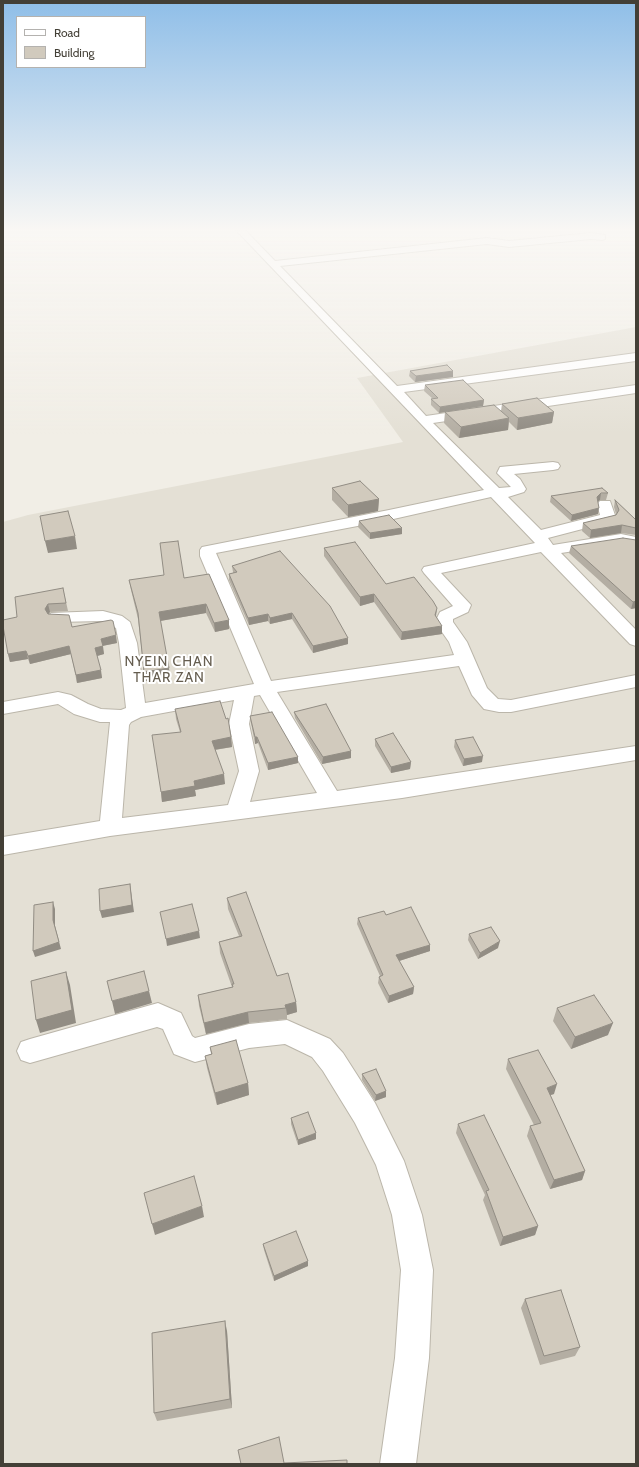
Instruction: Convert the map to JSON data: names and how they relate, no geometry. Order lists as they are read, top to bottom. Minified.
{"districts":["NYEIN CHAN THAR ZAN"],"legend":["Road","Building"]}
